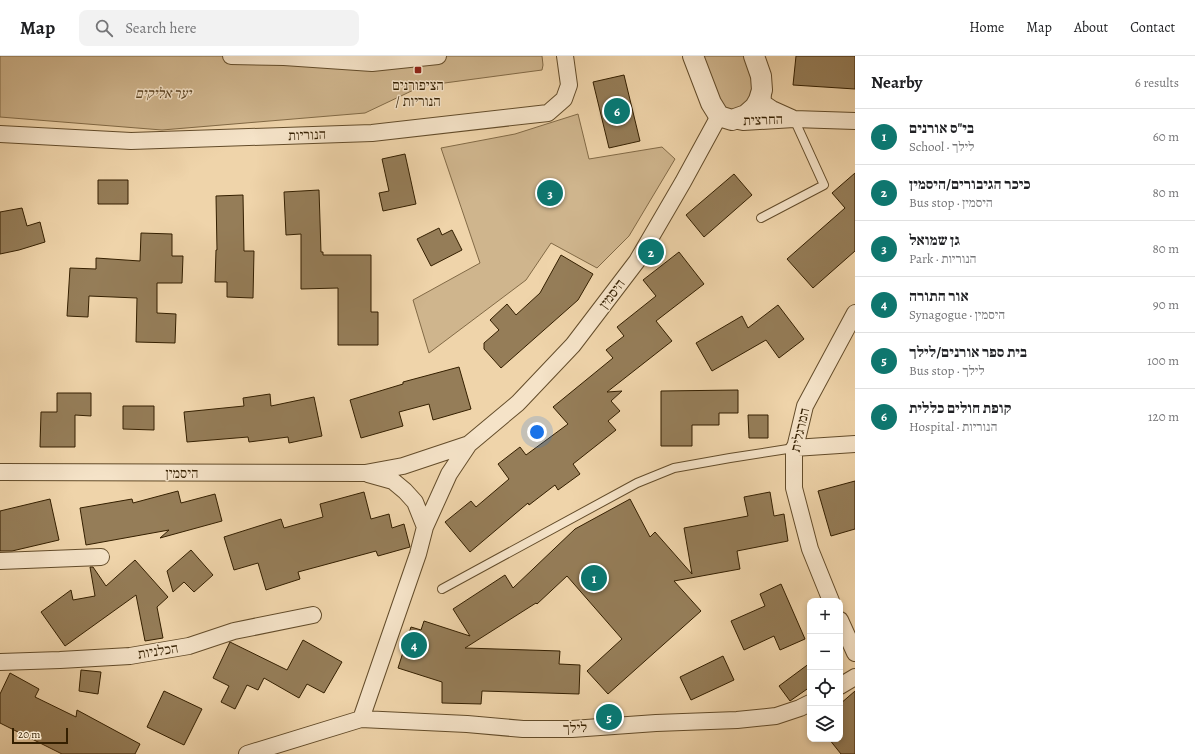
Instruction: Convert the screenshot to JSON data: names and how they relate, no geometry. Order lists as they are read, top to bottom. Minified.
{"streets":{"street":["החרצית","הנוריות","היסמין","המרגלית","הכלניות","לילך"]},"crossings":[["החרצית","היסמין"],["היסמין","לילך"]],"parks":["יער אליקים"],"places":{"transit":["הציפורנים / הנוריות"]},"scale_bar":"20 m","page":{"header":"Map","search":"Search here","nav":["Home","Map","About","Contact"],"heading":["Nearby","6 results"],"pins":["6","3","2","1","4","5"],"list":[{"mark":"1","name":"בי\"ס אורנים","note":"School · לילך","value":"60 m"},{"mark":"2","name":"כיכר הגיבורים/היסמין","note":"Bus stop · היסמין","value":"80 m"},{"mark":"3","name":"גן שמואל","note":"Park · הנוריות","value":"80 m"},{"mark":"4","name":"אור התורה","note":"Synagogue · היסמין","value":"90 m"},{"mark":"5","name":"בית ספר אורנים/לילך","note":"Bus stop · לילך","value":"100 m"},{"mark":"6","name":"קופת חולים כללית","note":"Hospital · הנוריות","value":"120 m"}],"map_buttons":["+","−"],"scale":"20 m"}}
